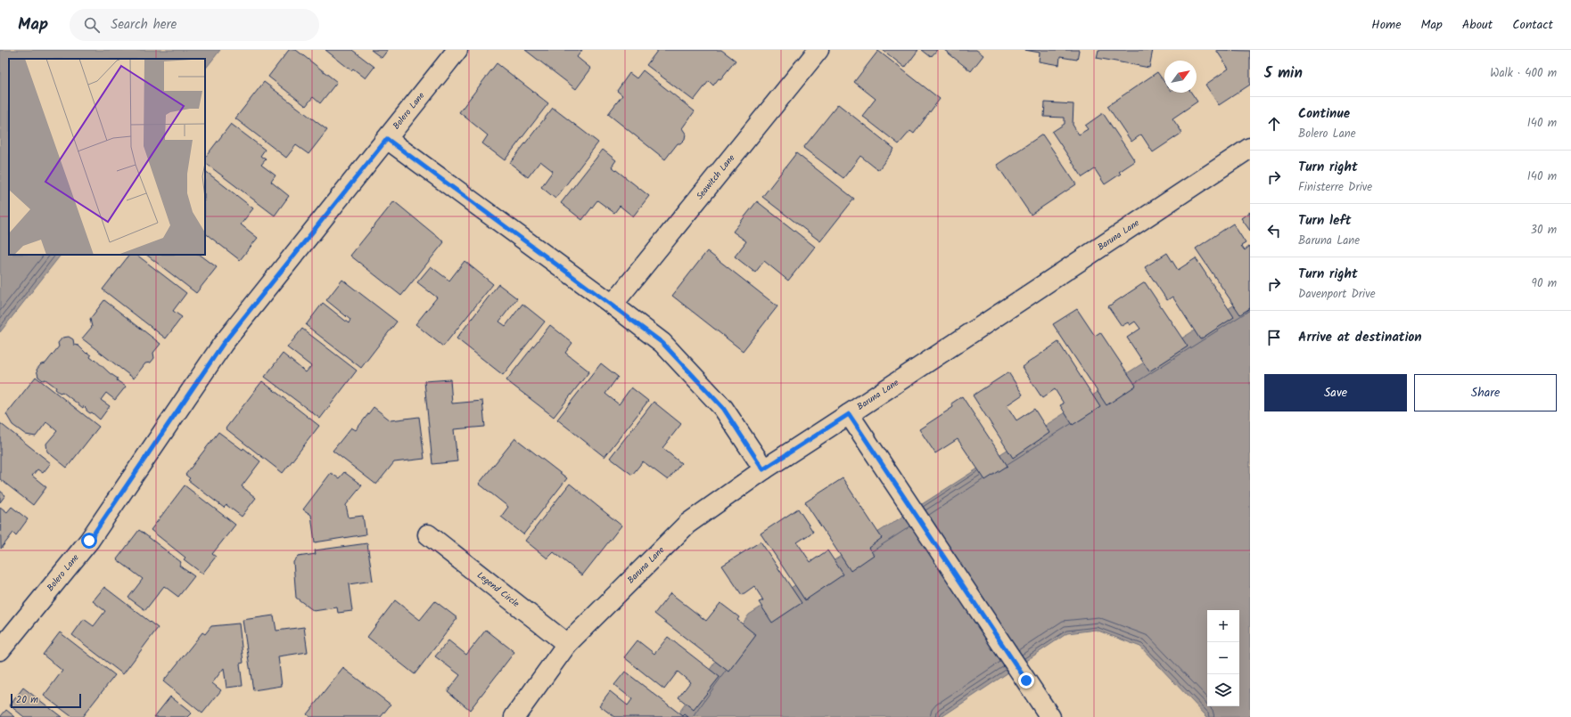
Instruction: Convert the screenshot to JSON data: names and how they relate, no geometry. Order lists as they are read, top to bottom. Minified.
{"streets":{"street":["Bolero Lane","Seawitch Lane","Baruna Lane","Legend Circle"]},"crossings":[["Baruna Lane","Legend Circle"]],"scale_bar":"20 m","north":"top right","page":{"header":"Map","search":"Search here","nav":["Home","Map","About","Contact"],"heading":["5 min","Walk · 400 m"],"list":[["Continue","Bolero Lane","140 m"],["Turn right","Finisterre Drive","140 m"],["Turn left","Baruna Lane","30 m"],["Turn right","Davenport Drive","90 m"],"Arrive at destination"],"buttons":["Save","Share"],"map_buttons":["+","−"],"scale":"20 m"}}
